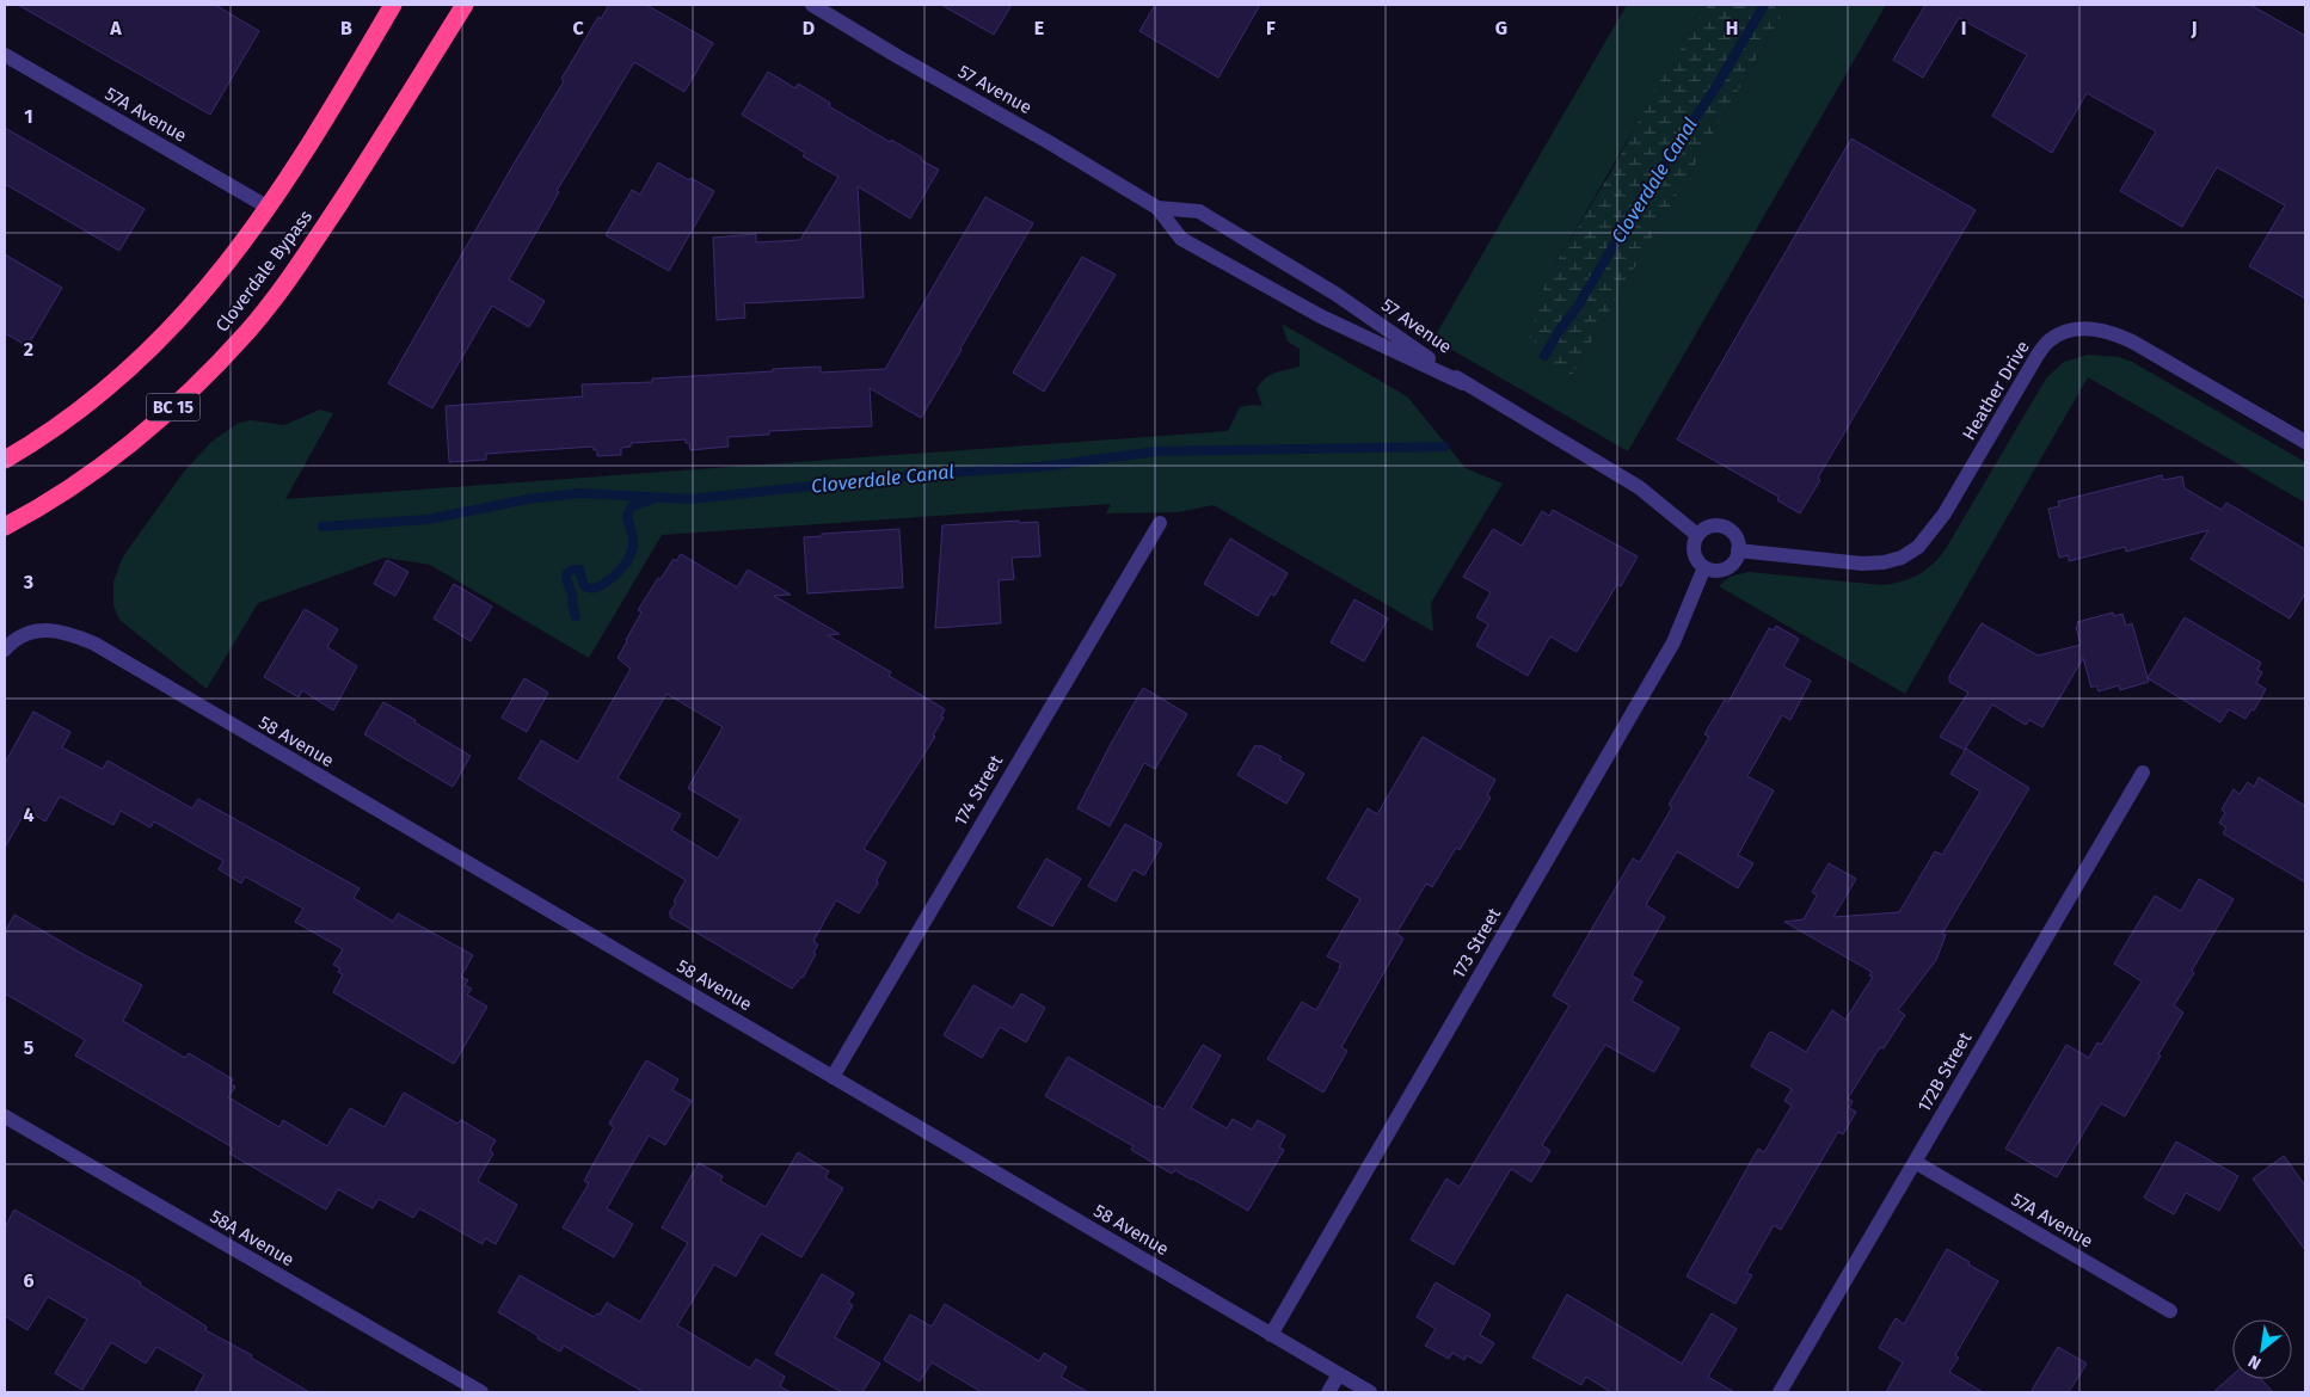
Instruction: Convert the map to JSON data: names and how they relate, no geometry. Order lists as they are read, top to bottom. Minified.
{"streets":{"highway":["Cloverdale Bypass","BC 15"],"street":["57 Avenue","57A Avenue","Heather Drive","58 Avenue","174 Street","173 Street","172B Street","58A Avenue"]},"crossings":[["57 Avenue","Heather Drive"],["57 Avenue","173 Street"],["57A Avenue","Cloverdale Bypass"],["57A Avenue","172B Street"],["Heather Drive","173 Street"],["58 Avenue","174 Street"],["58 Avenue","173 Street"]],"water":["Cloverdale Canal"],"north":"bottom left","grid":{"columns":["A","B","C","D","E","F","G","H","I","J"],"rows":["1","2","3","4","5","6"]}}
